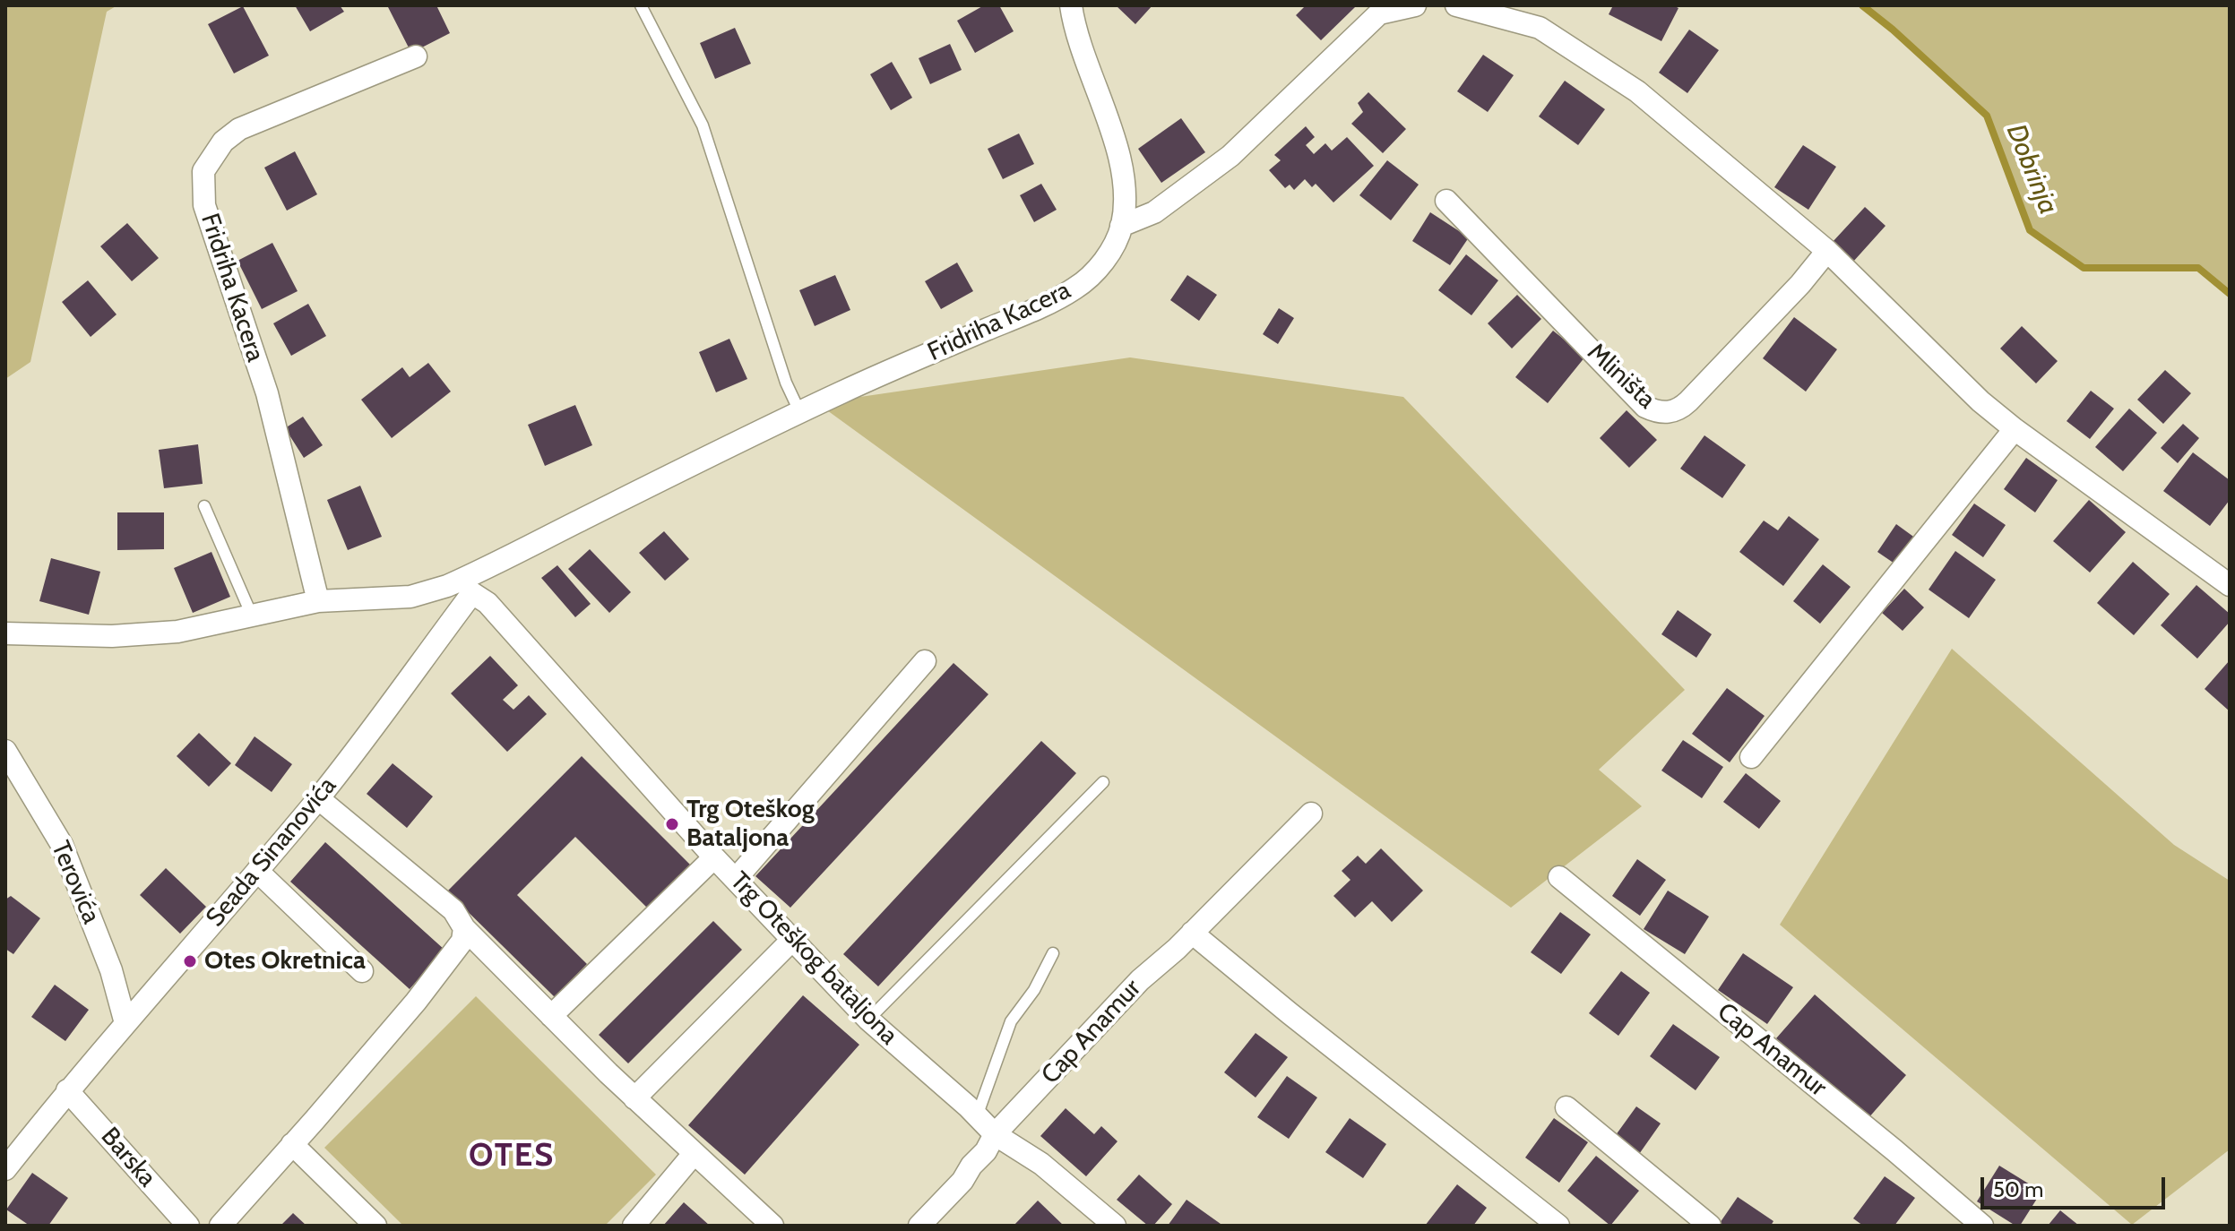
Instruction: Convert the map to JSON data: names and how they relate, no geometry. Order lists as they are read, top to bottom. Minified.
{"streets":{"street":["Fridriha Kacera","Mliništa","Seada Sinanovića","Terovića","Trg Oteškog bataljona","Cap Anamur","Barska"]},"crossings":[["Fridriha Kacera","Seada Sinanovića"],["Fridriha Kacera","Trg Oteškog bataljona"],["Seada Sinanovića","Terovića"],["Seada Sinanovića","Trg Oteškog bataljona"],["Seada Sinanovića","Barska"],["Trg Oteškog bataljona","Cap Anamur"]],"districts":["OTES"],"water":["Dobrinja"],"places":["Trg Oteškog Bataljona","Otes Okretnica"],"scale_bar":"50 m"}
